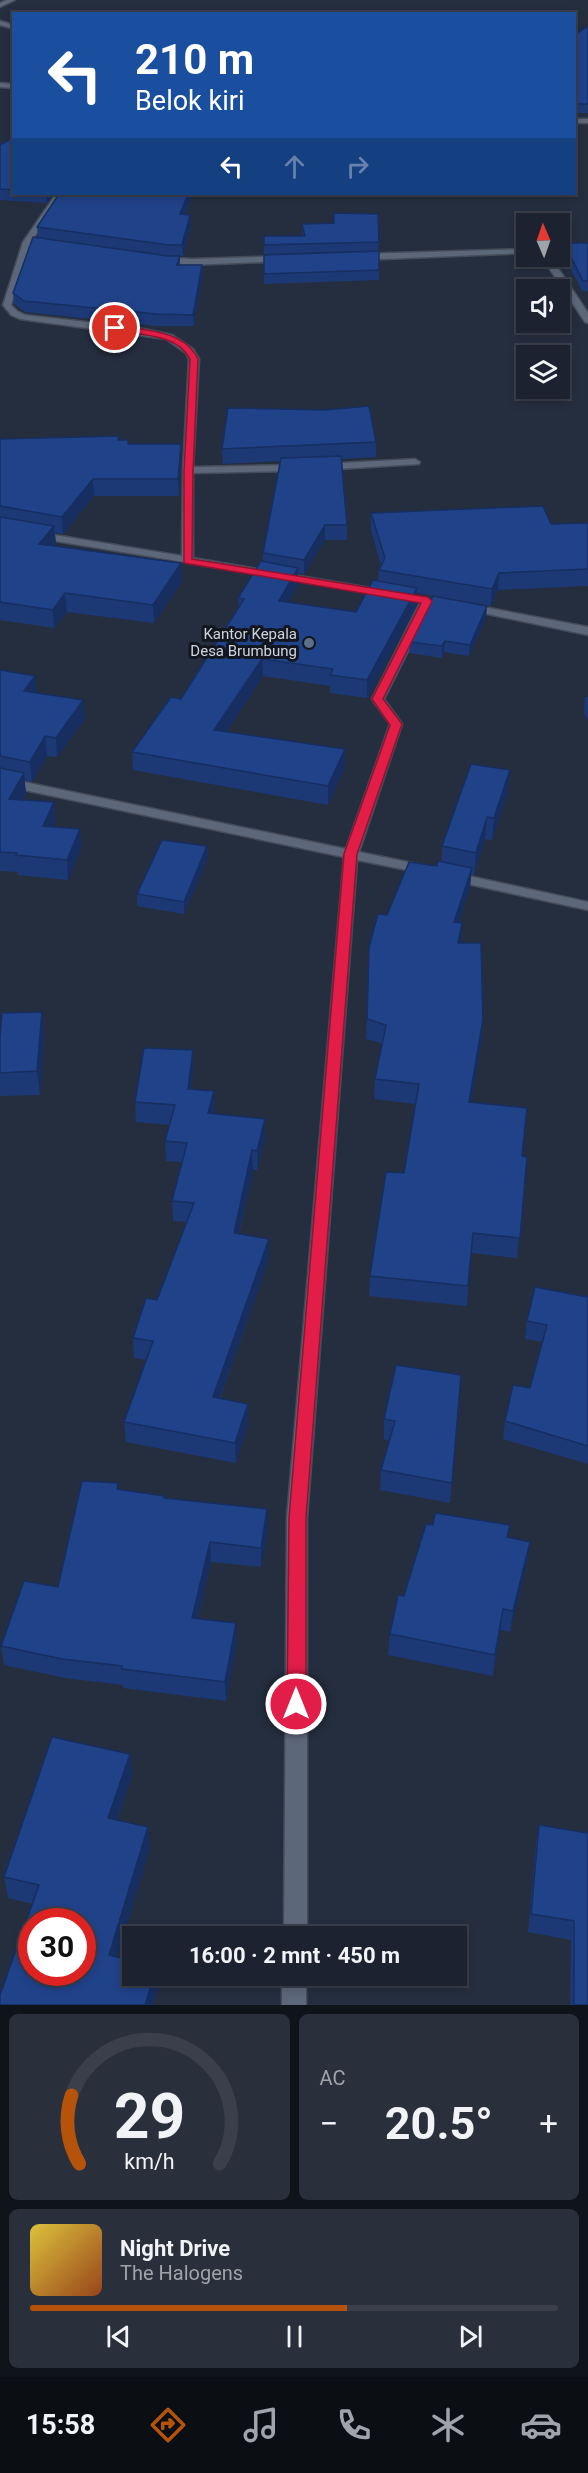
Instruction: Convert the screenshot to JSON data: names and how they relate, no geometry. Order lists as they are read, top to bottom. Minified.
{"places":["Kantor Kepala Desa Brumbung"],"north":"top","page":{"turn":["210 m","Belok kiri"],"limit":"30","trip":"16:00 · 2 mnt · 450 m","tile":"AC","heat":["−","20.5°","+"],"song":["Night Drive","The Halogens"],"tabs":"15:58","gauge":["29","km/h"]}}
